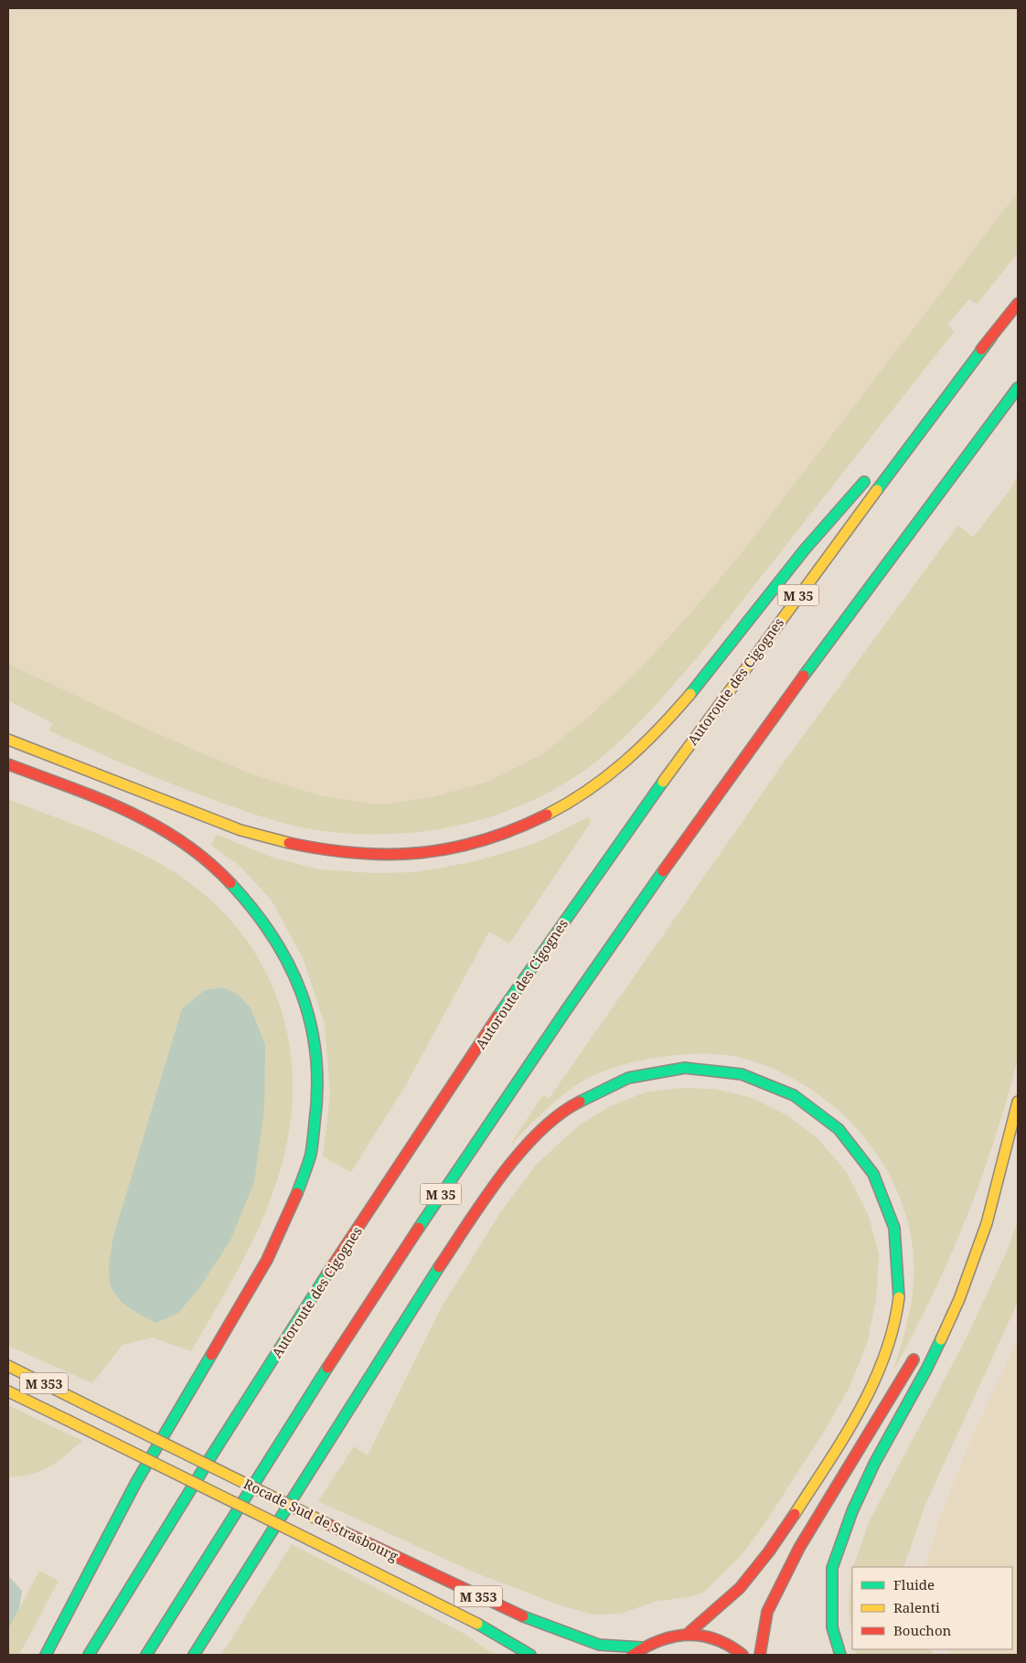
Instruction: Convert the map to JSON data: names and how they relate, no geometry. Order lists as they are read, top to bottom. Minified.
{"streets":{"highway":["M 35","Autoroute des Cigognes","M 353","Rocade Sud de Strasbourg"]},"crossings":[["M 35","Autoroute des Cigognes"]],"legend":["Fluide","Ralenti","Bouchon"]}
